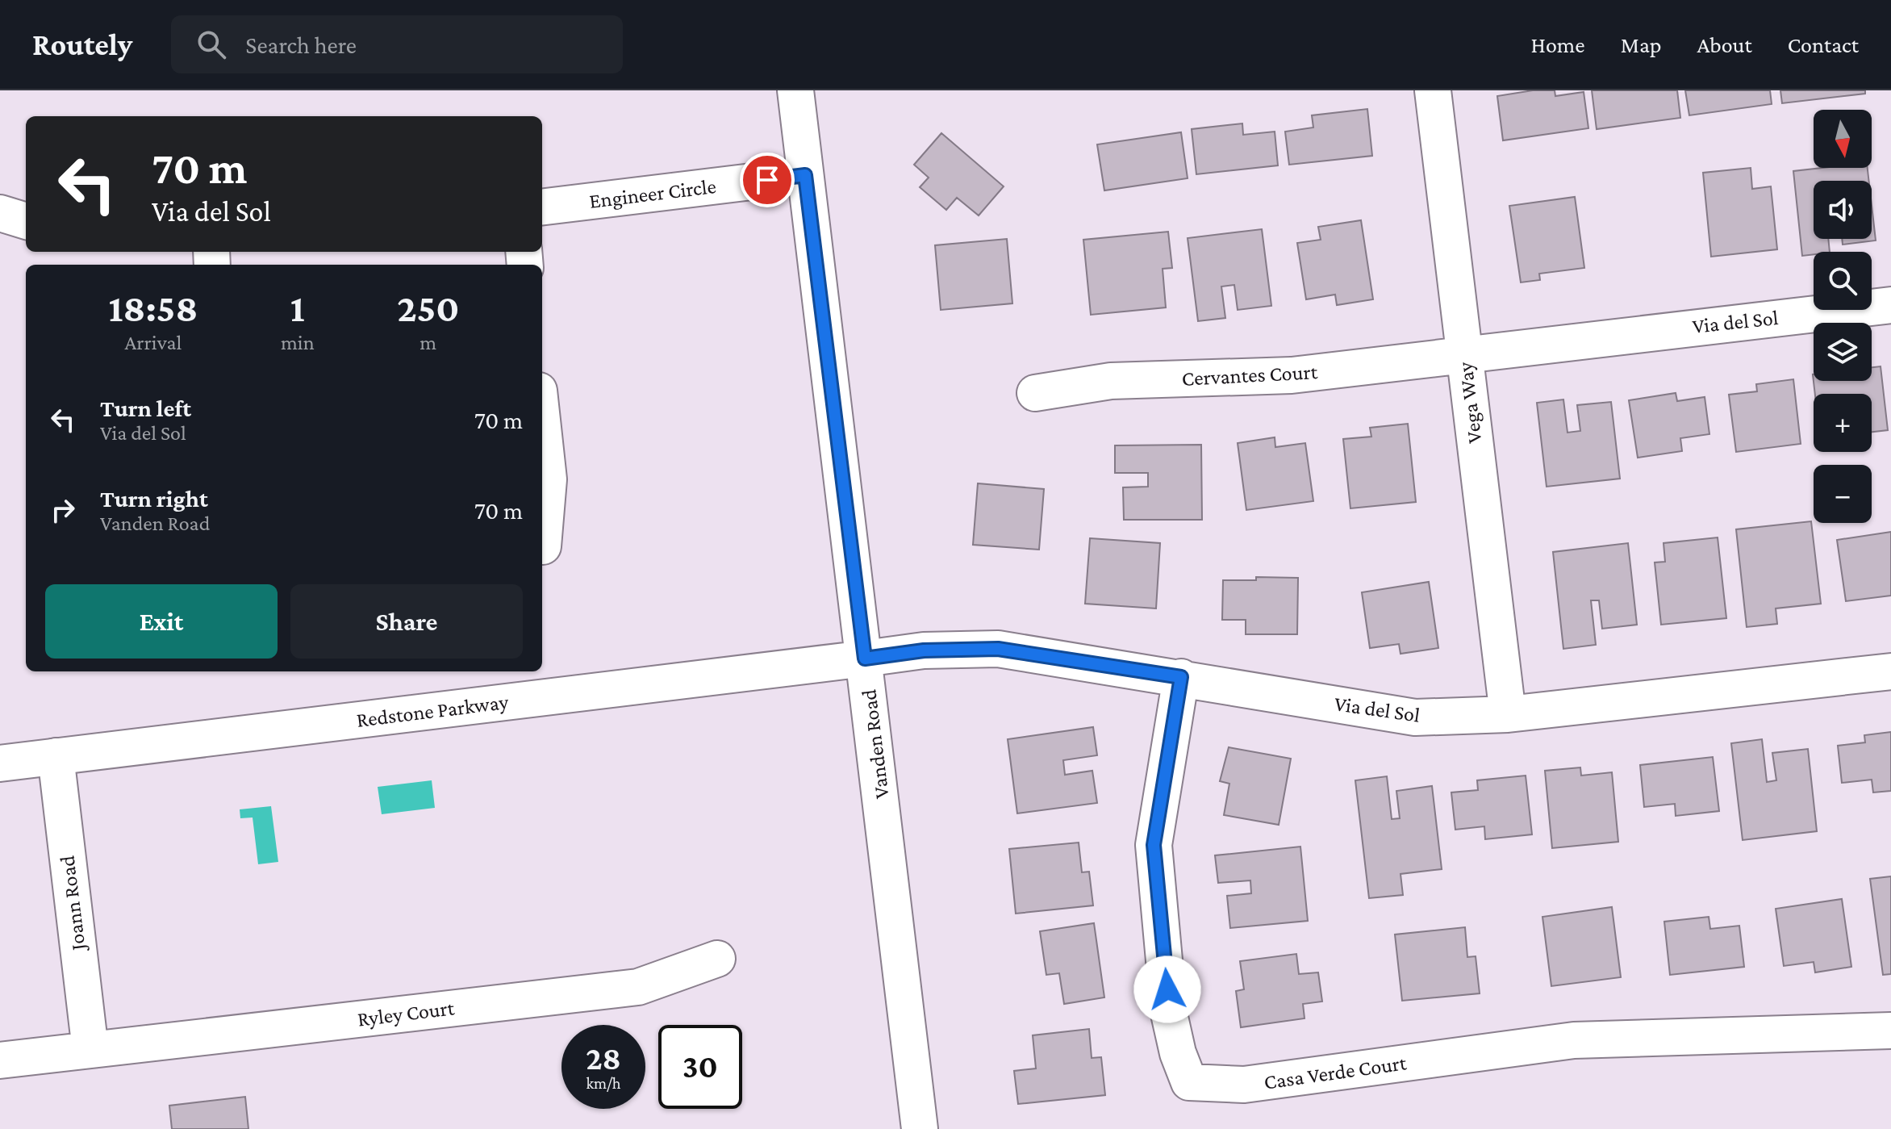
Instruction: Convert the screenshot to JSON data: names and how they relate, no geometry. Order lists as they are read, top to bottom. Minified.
{"streets":{"street":["Engineer Circle","Via del Sol","Cervantes Court","Vega Way","Redstone Parkway","Vanden Road","Joann Road","Ryley Court","Casa Verde Court"]},"crossings":[["Engineer Circle","Vanden Road"],["Via del Sol","Cervantes Court"],["Via del Sol","Vega Way"],["Via del Sol","Redstone Parkway"],["Via del Sol","Vanden Road"],["Via del Sol","Casa Verde Court"],["Cervantes Court","Vega Way"],["Redstone Parkway","Vanden Road"],["Redstone Parkway","Joann Road"],["Joann Road","Ryley Court"]],"north":"bottom","page":{"header":"Routely","search":"Search here","nav":["Home","Map","About","Contact"],"map_buttons":["+","−"],"turn":["70 m","Via del Sol"],"eta":["18:58","Arrival","1","min","250","m"],"list":[{"name":"Turn left","note":"Via del Sol","value":"70 m"},{"name":"Turn right","note":"Vanden Road","value":"70 m"}],"buttons":["Exit","Share"],"speed":"28 km/h","limit":"30"}}
